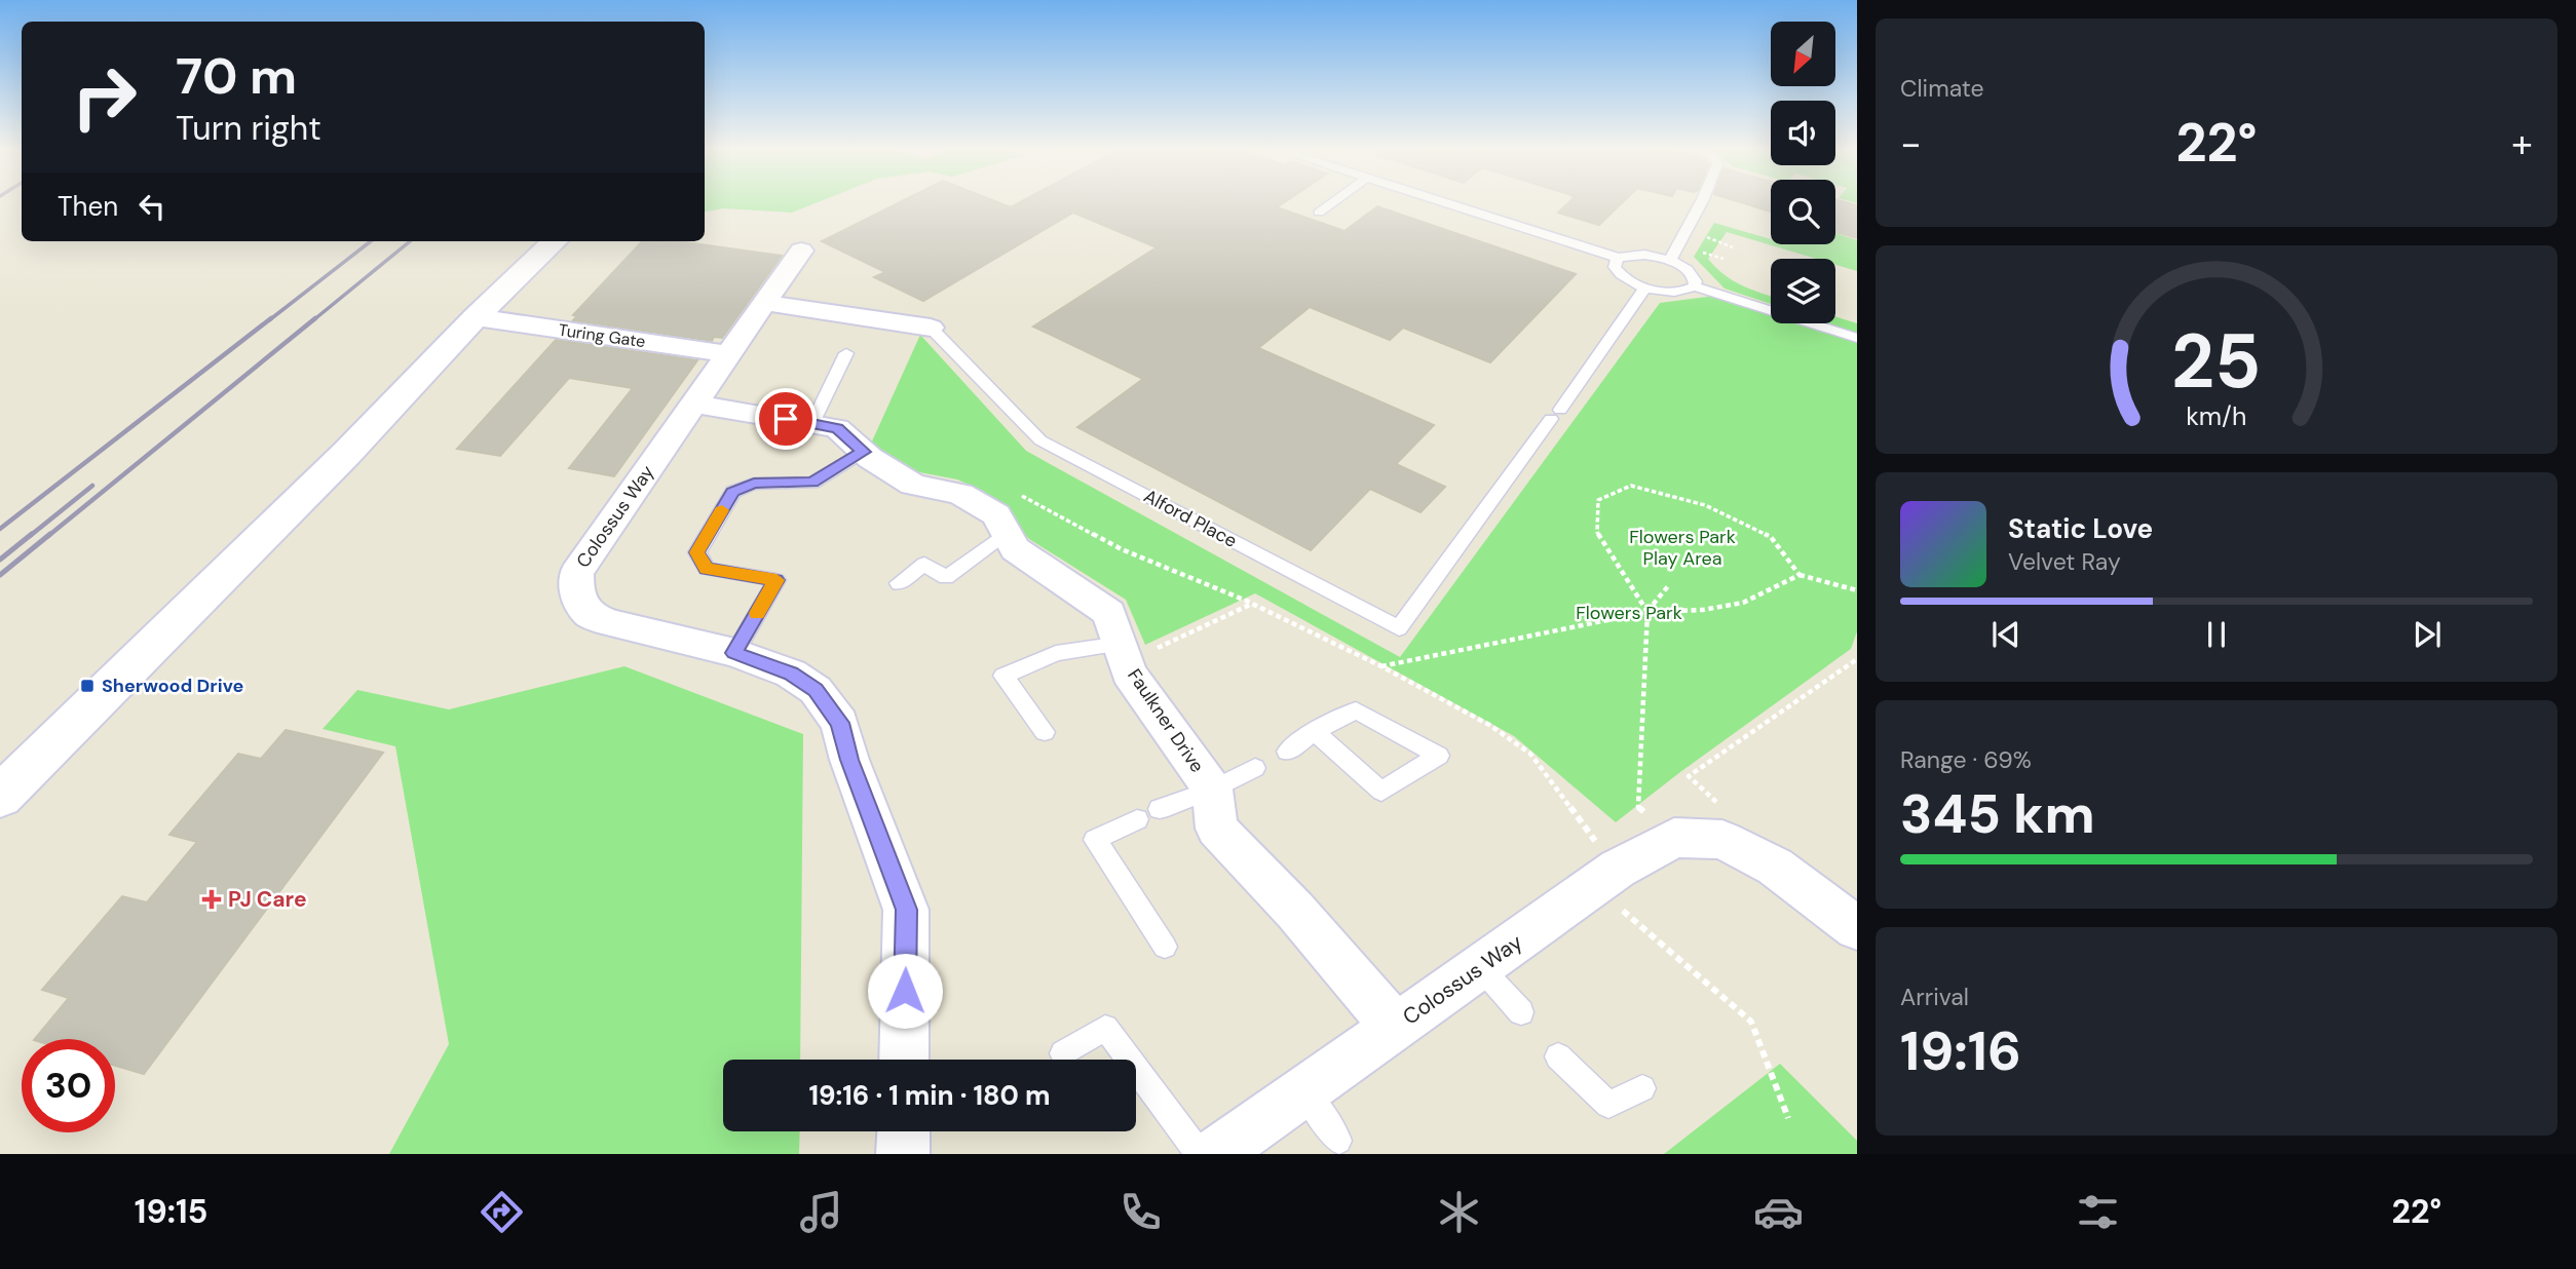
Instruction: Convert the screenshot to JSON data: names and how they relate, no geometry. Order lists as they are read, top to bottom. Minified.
{"streets":{"street":["Turing Gate","Colossus Way","Alford Place","Faulkner Drive"]},"crossings":[["Turing Gate","Colossus Way"],["Colossus Way","Alford Place"],["Colossus Way","Faulkner Drive"]],"parks":["Flowers Park Play Area","Flowers Park"],"places":{"transit":["Sherwood Drive"],"health":["PJ Care"]},"north":"bottom left","page":{"tile":["Climate",["Range · 69%","345 km"],["Arrival","19:16"]],"turn":["70 m","Turn right"],"heat":["−","22°","+"],"then":"Then","song":["Static Love","Velvet Ray"],"limit":"30","trip":"19:16 · 1 min · 180 m","tabs":["19:15","22°"],"gauge":["25","km/h"]}}
